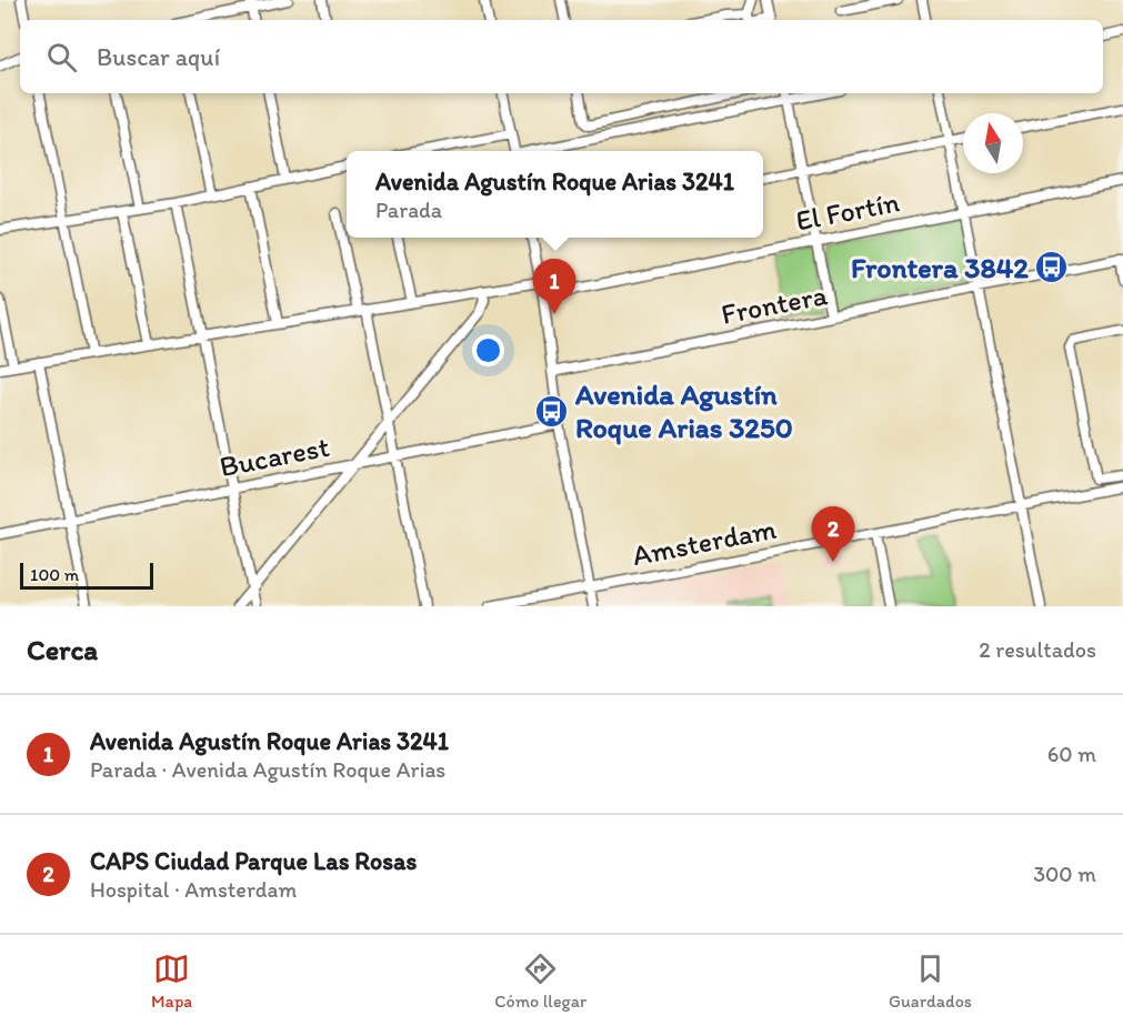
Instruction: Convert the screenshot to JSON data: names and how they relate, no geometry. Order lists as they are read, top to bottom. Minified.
{"streets":{"street":["El Fortín","Frontera","Bucarest","Amsterdam"]},"places":{"bus stop":["Frontera 3842","Avenida Agustín Roque Arias 3250"]},"scale_bar":"100 m","north":"top","page":{"search":"Buscar aquí","popup":["Avenida Agustín Roque Arias 3241","Parada"],"pins":["1","2"],"scale":"100 m","heading":["Cerca","2 resultados"],"list":[{"mark":"1","name":"Avenida Agustín Roque Arias 3241","note":"Parada · Avenida Agustín Roque Arias","value":"60 m"},{"mark":"2","name":"CAPS Ciudad Parque Las Rosas","note":"Hospital · Amsterdam","value":"300 m"}],"nav":["Mapa","Cómo llegar","Guardados"]}}
